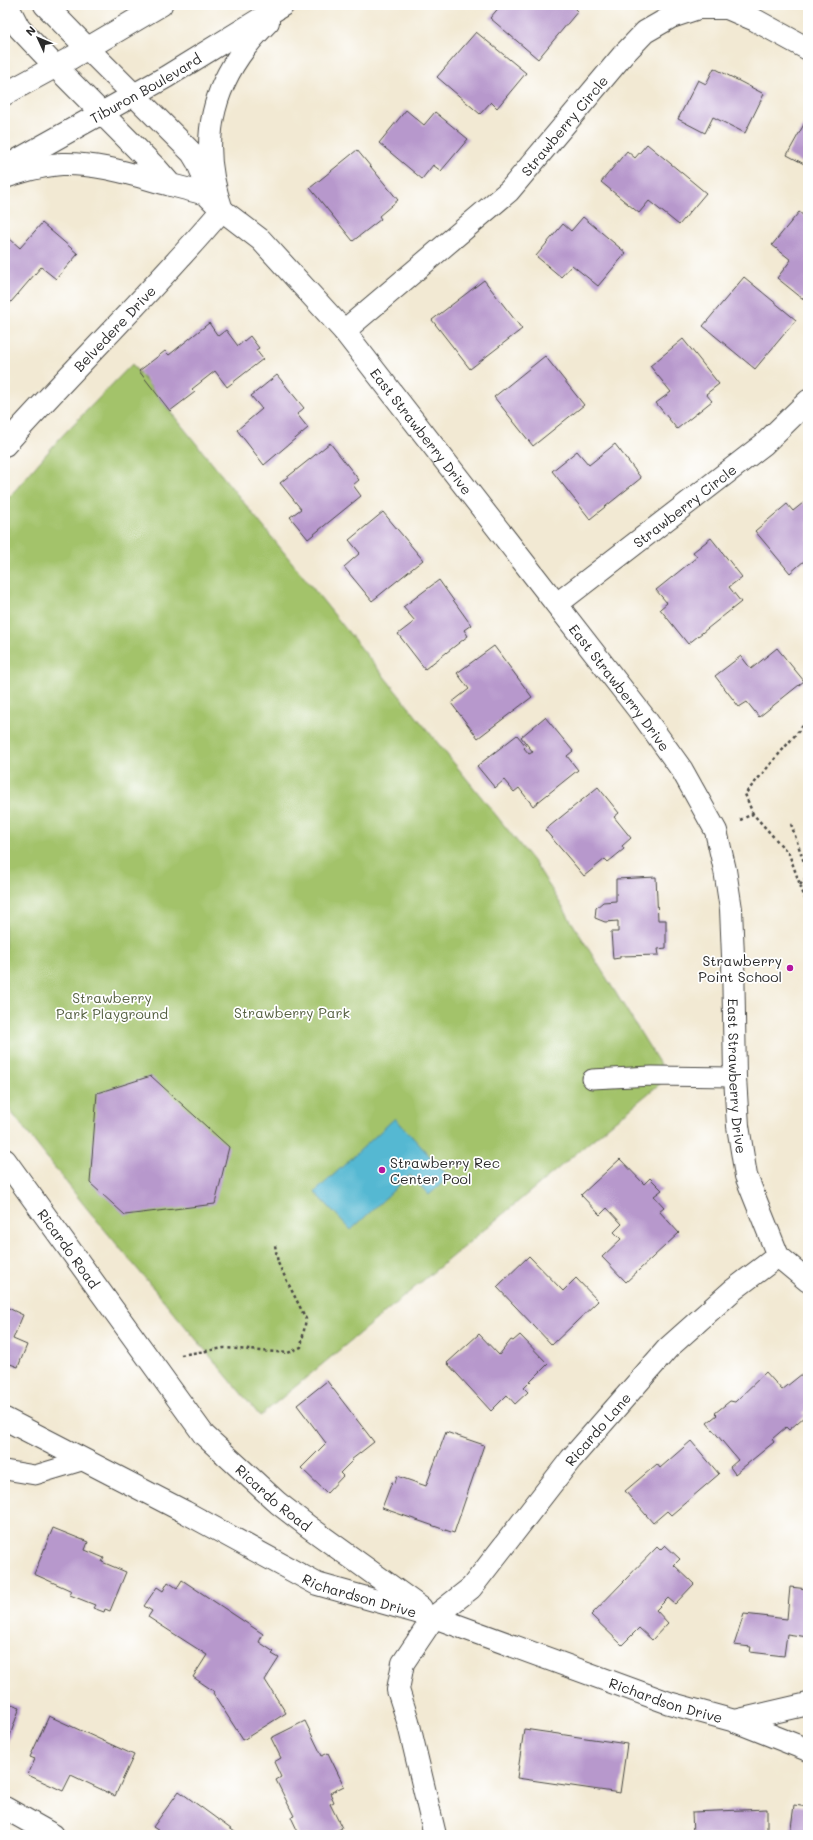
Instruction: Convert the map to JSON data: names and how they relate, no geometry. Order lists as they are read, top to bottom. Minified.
{"streets":{"street":["Tiburon Boulevard","Strawberry Circle","Belvedere Drive","East Strawberry Drive","Ricardo Road","Ricardo Lane","Richardson Drive"]},"crossings":[["Strawberry Circle","East Strawberry Drive"],["Belvedere Drive","East Strawberry Drive"],["East Strawberry Drive","Ricardo Lane"],["Ricardo Road","Ricardo Lane"],["Ricardo Road","Richardson Drive"],["Ricardo Lane","Richardson Drive"]],"parks":["Strawberry Park Playground","Strawberry Park"],"places":["Strawberry Point School","Strawberry Rec Center Pool"],"north":"top left"}
